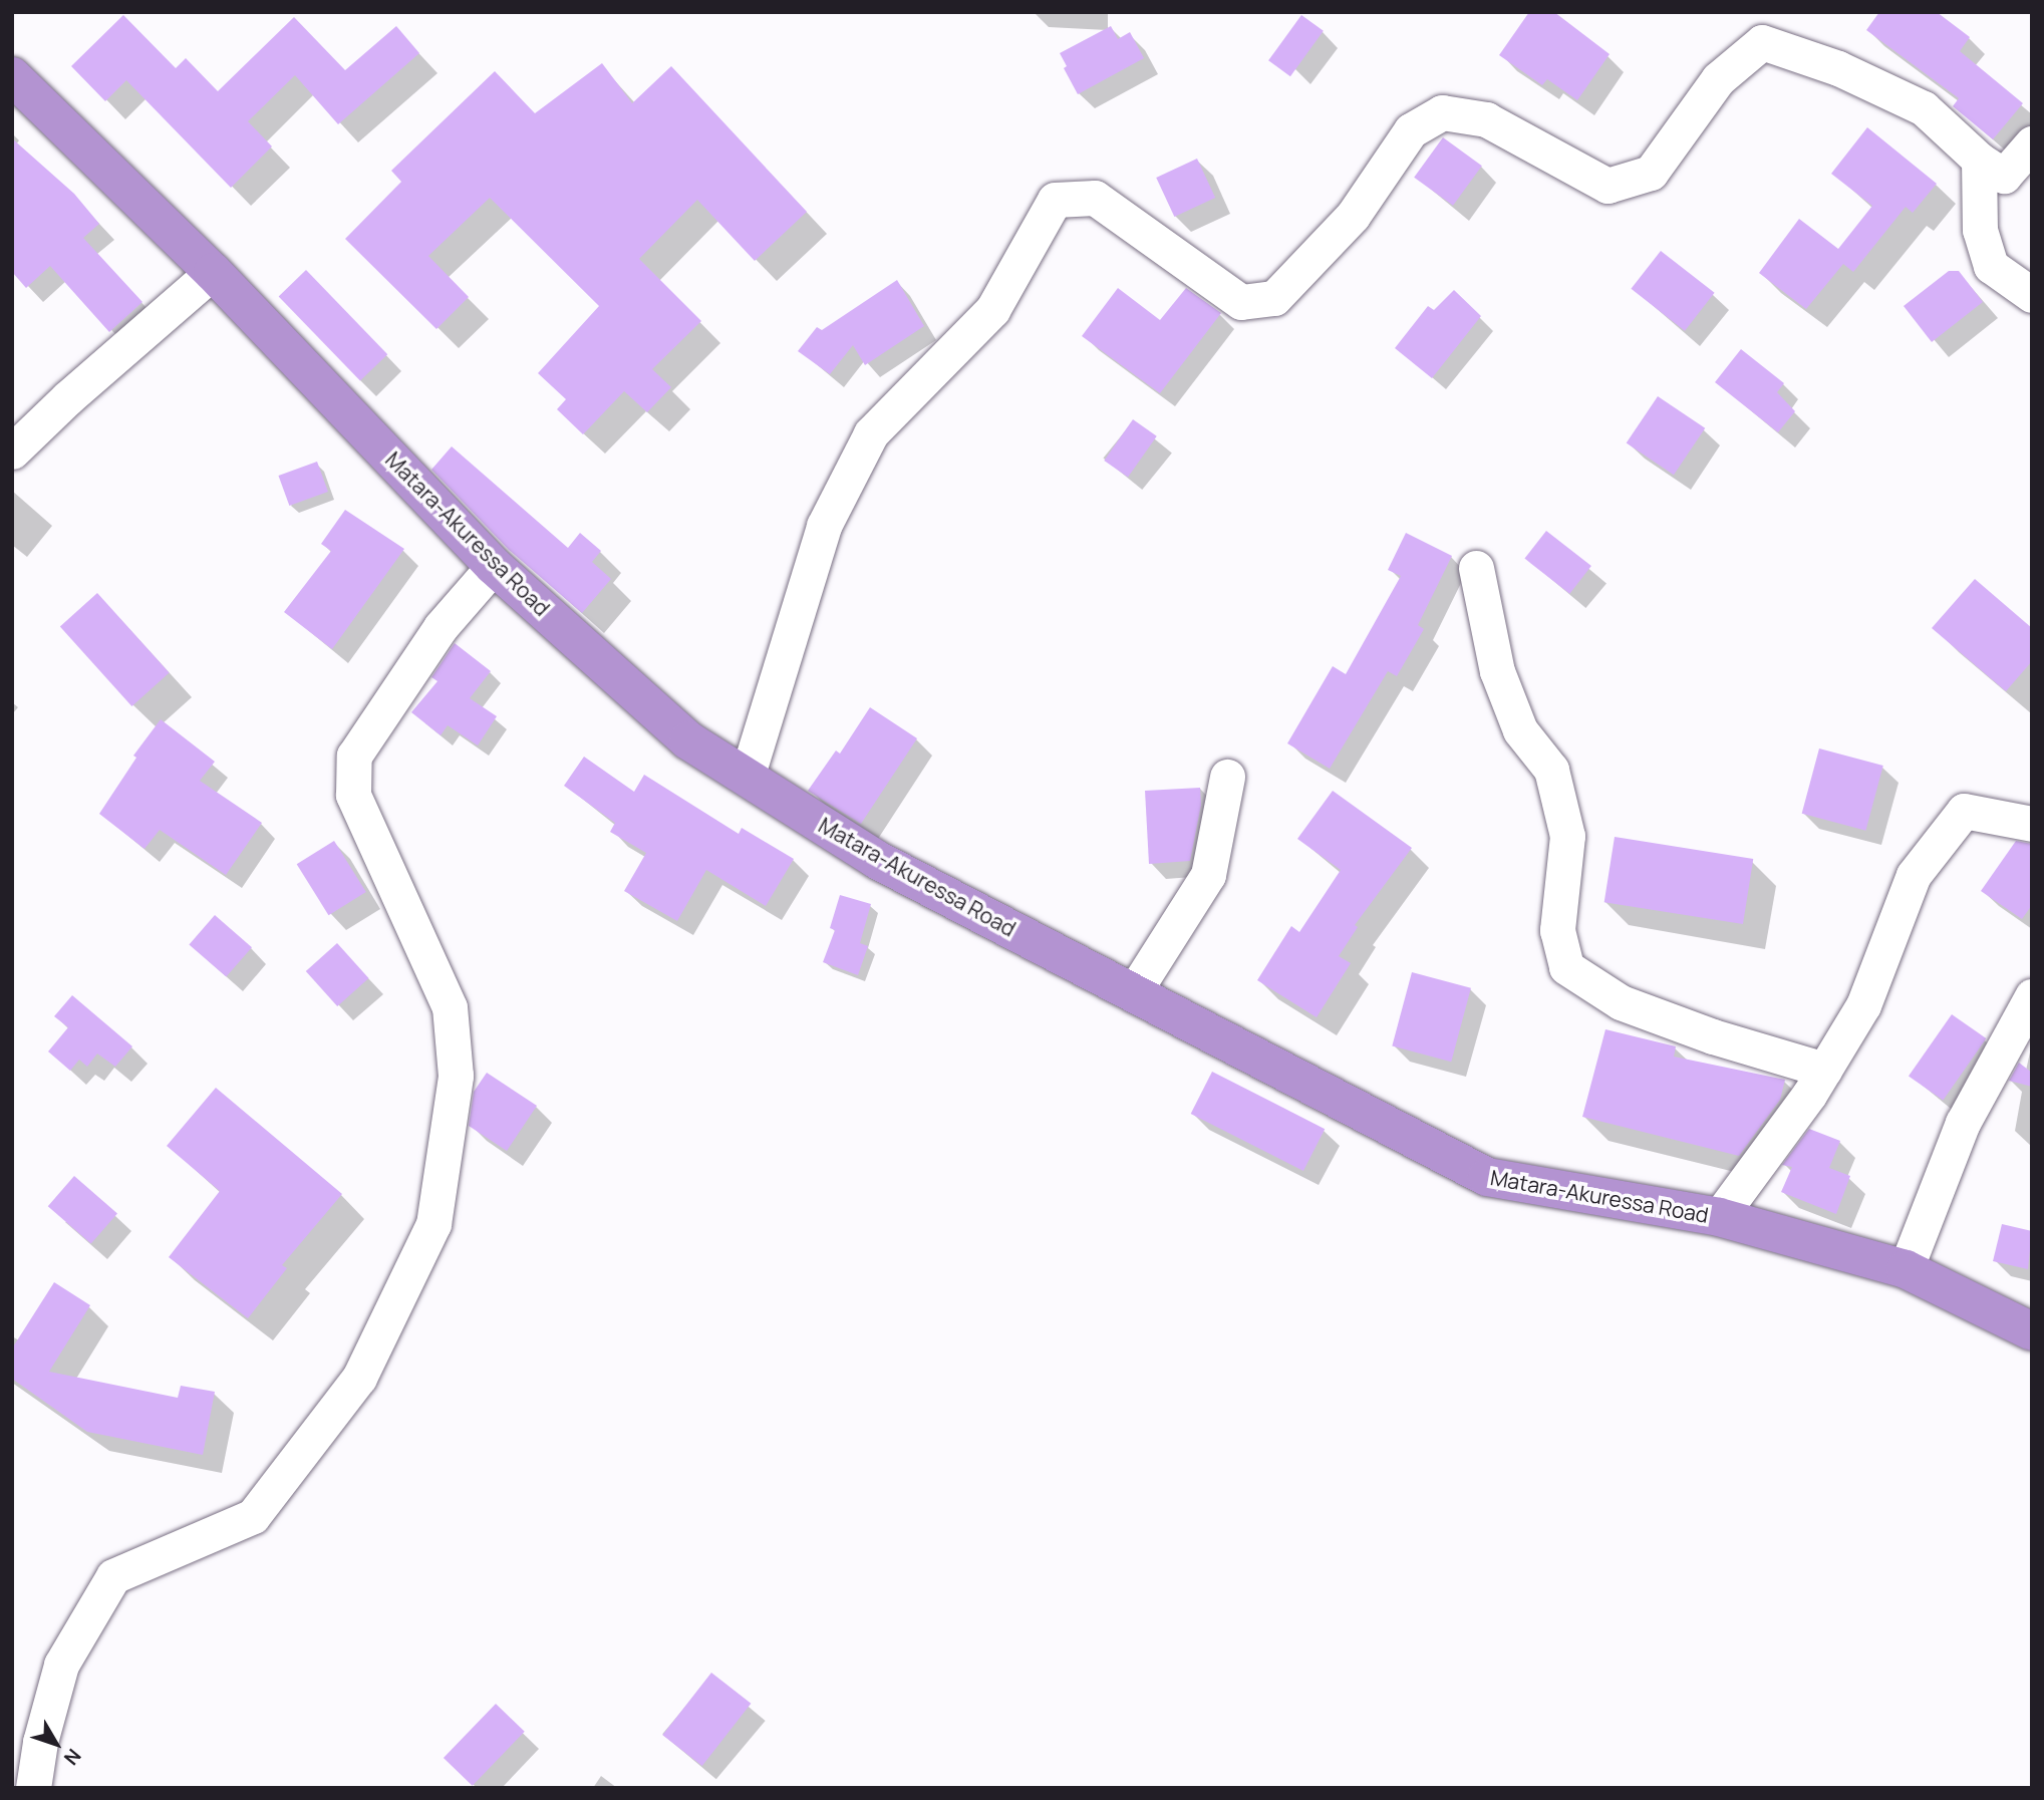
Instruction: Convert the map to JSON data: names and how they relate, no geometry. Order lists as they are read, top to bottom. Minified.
{"streets":{"highway":["Matara-Akuressa Road"]},"north":"bottom right"}
